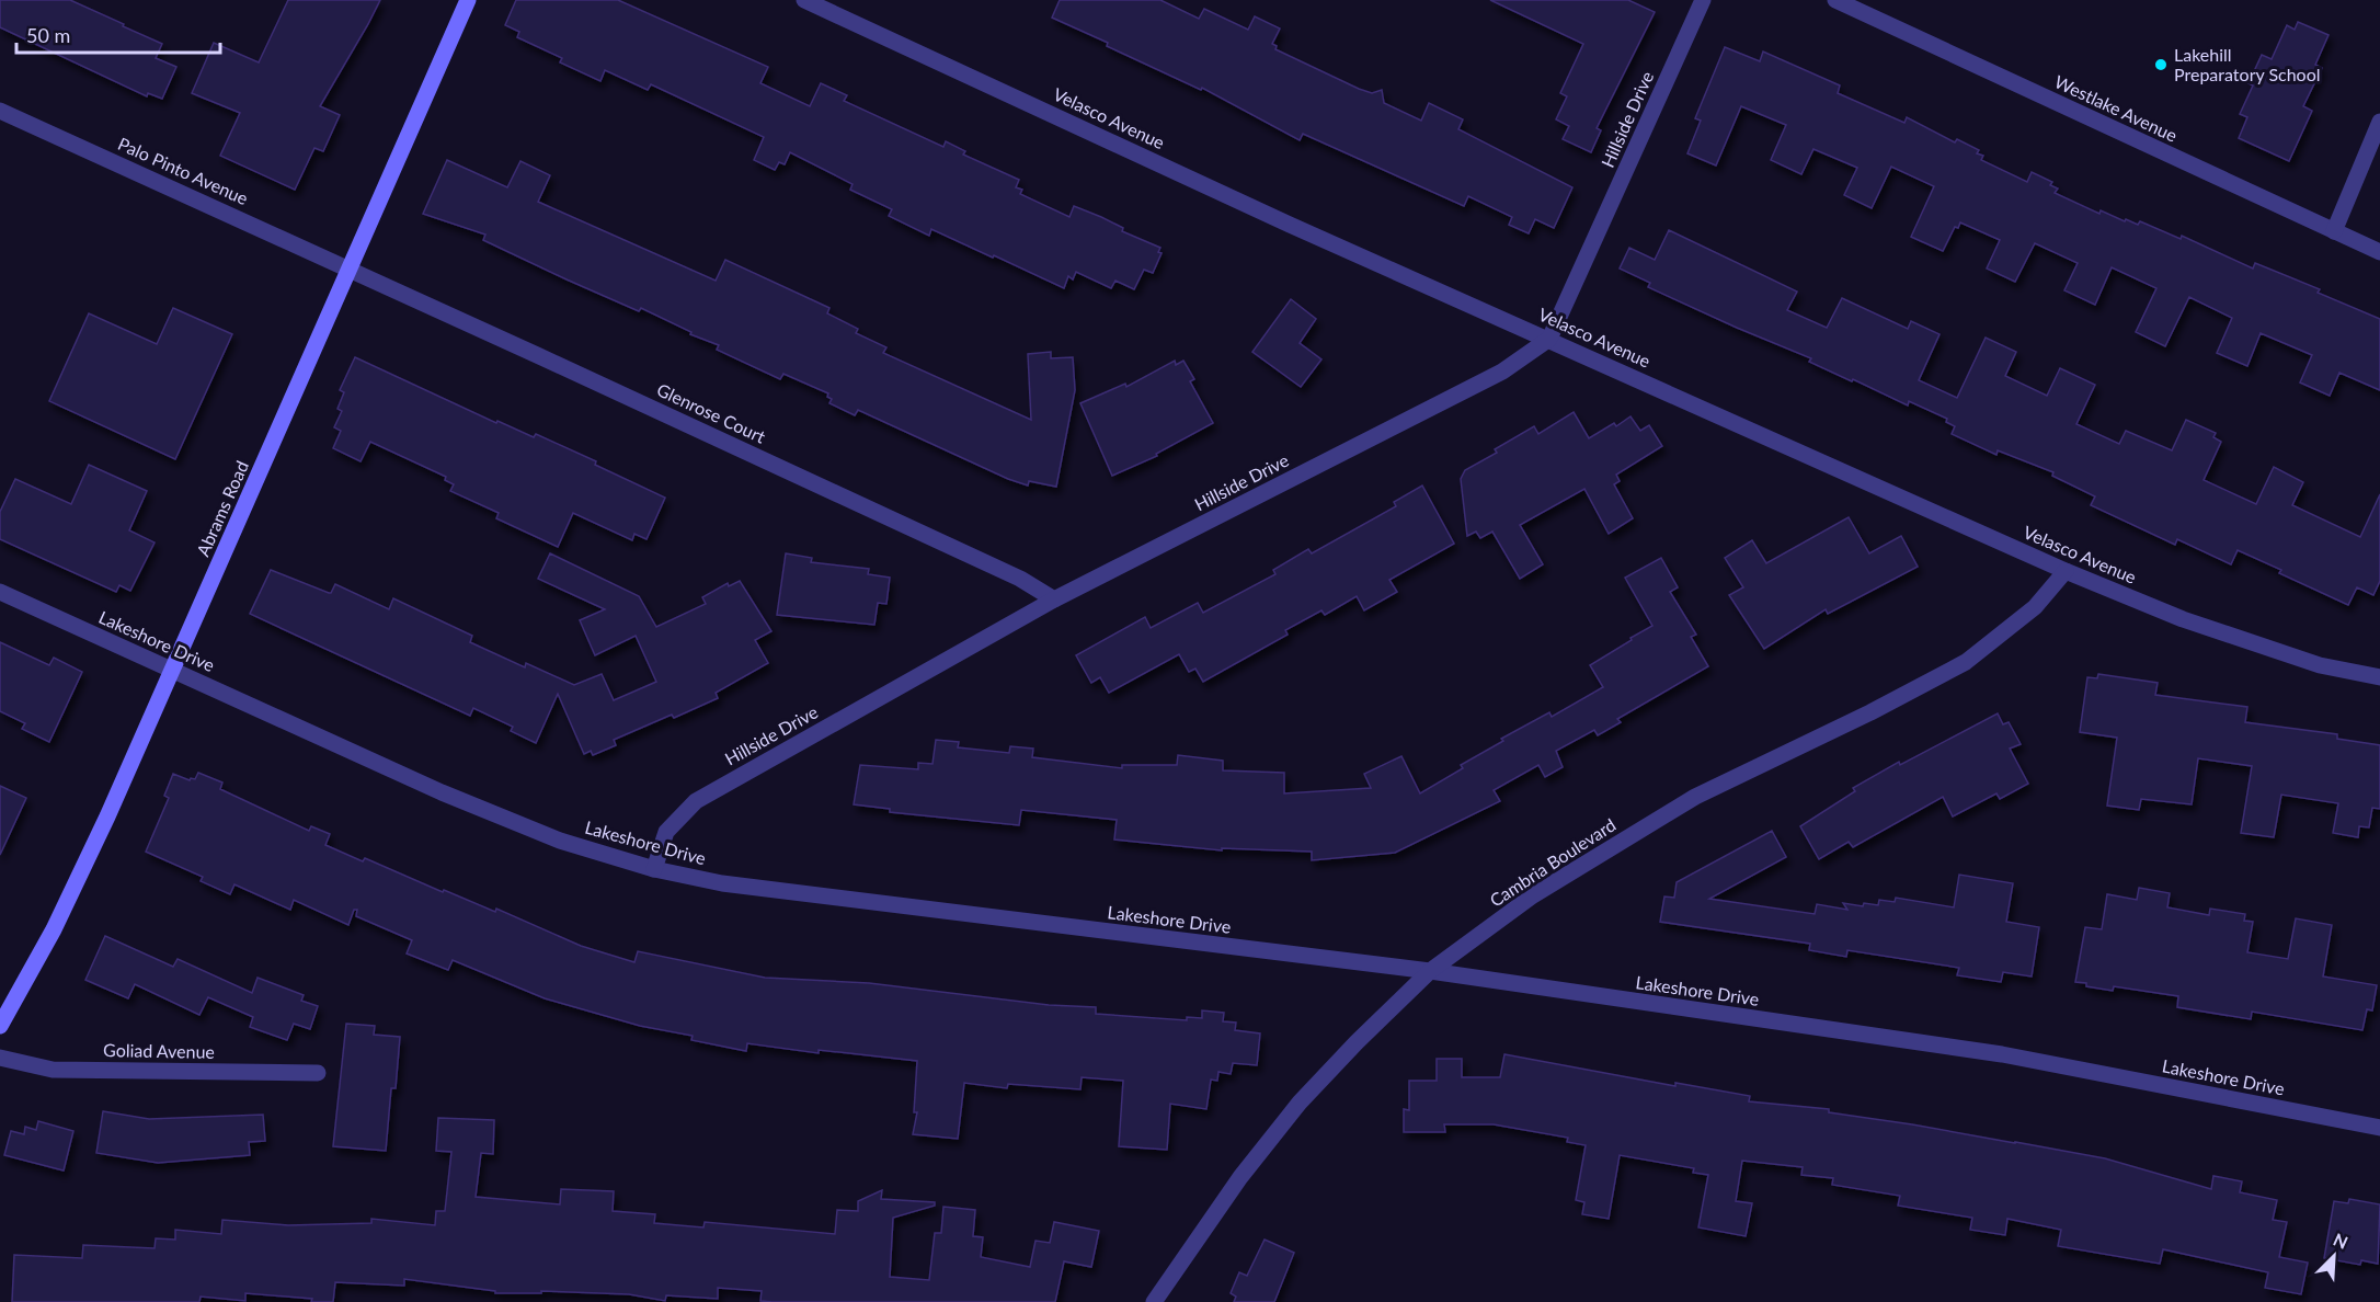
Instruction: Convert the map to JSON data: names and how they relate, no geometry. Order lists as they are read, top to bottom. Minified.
{"streets":{"main road":["Abrams Road"],"street":["Westlake Avenue","Velasco Avenue","Hillside Drive","Palo Pinto Avenue","Glenrose Court","Lakeshore Drive","Cambria Boulevard","Goliad Avenue"]},"crossings":[["Velasco Avenue","Hillside Drive"],["Velasco Avenue","Cambria Boulevard"],["Hillside Drive","Glenrose Court"],["Hillside Drive","Lakeshore Drive"],["Palo Pinto Avenue","Glenrose Court"],["Palo Pinto Avenue","Abrams Road"],["Glenrose Court","Abrams Road"],["Abrams Road","Lakeshore Drive"],["Lakeshore Drive","Cambria Boulevard"]],"places":["Lakehill Preparatory School"],"scale_bar":"50 m","north":"top right"}
